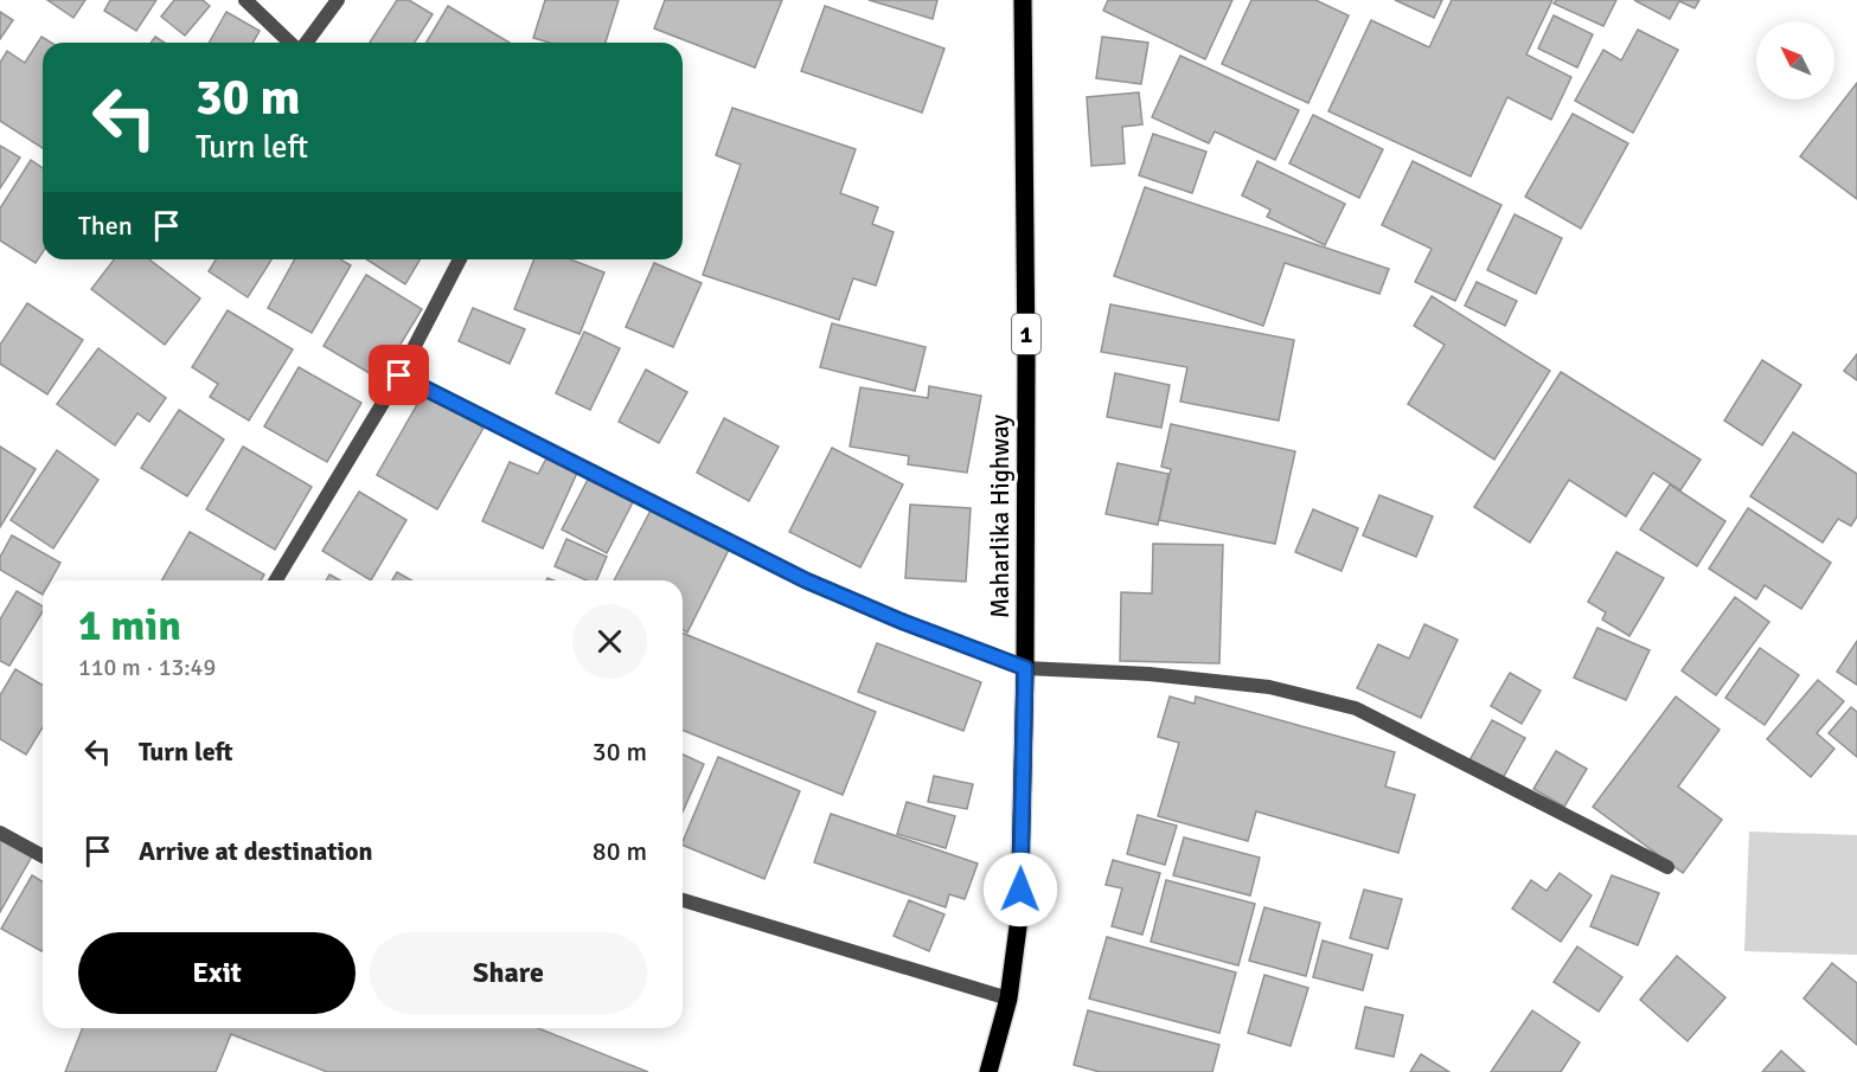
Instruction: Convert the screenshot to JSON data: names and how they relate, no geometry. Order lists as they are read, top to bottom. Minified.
{"streets":{"main road":["1","Maharlika Highway"]},"north":"top left","page":{"turn":["30 m","Turn left"],"then":"Then","heading":["1 min","110 m · 13:49"],"list":[{"name":"Turn left","value":"30 m"},{"name":"Arrive at destination","value":"80 m"}],"buttons":["Exit","Share"]}}
